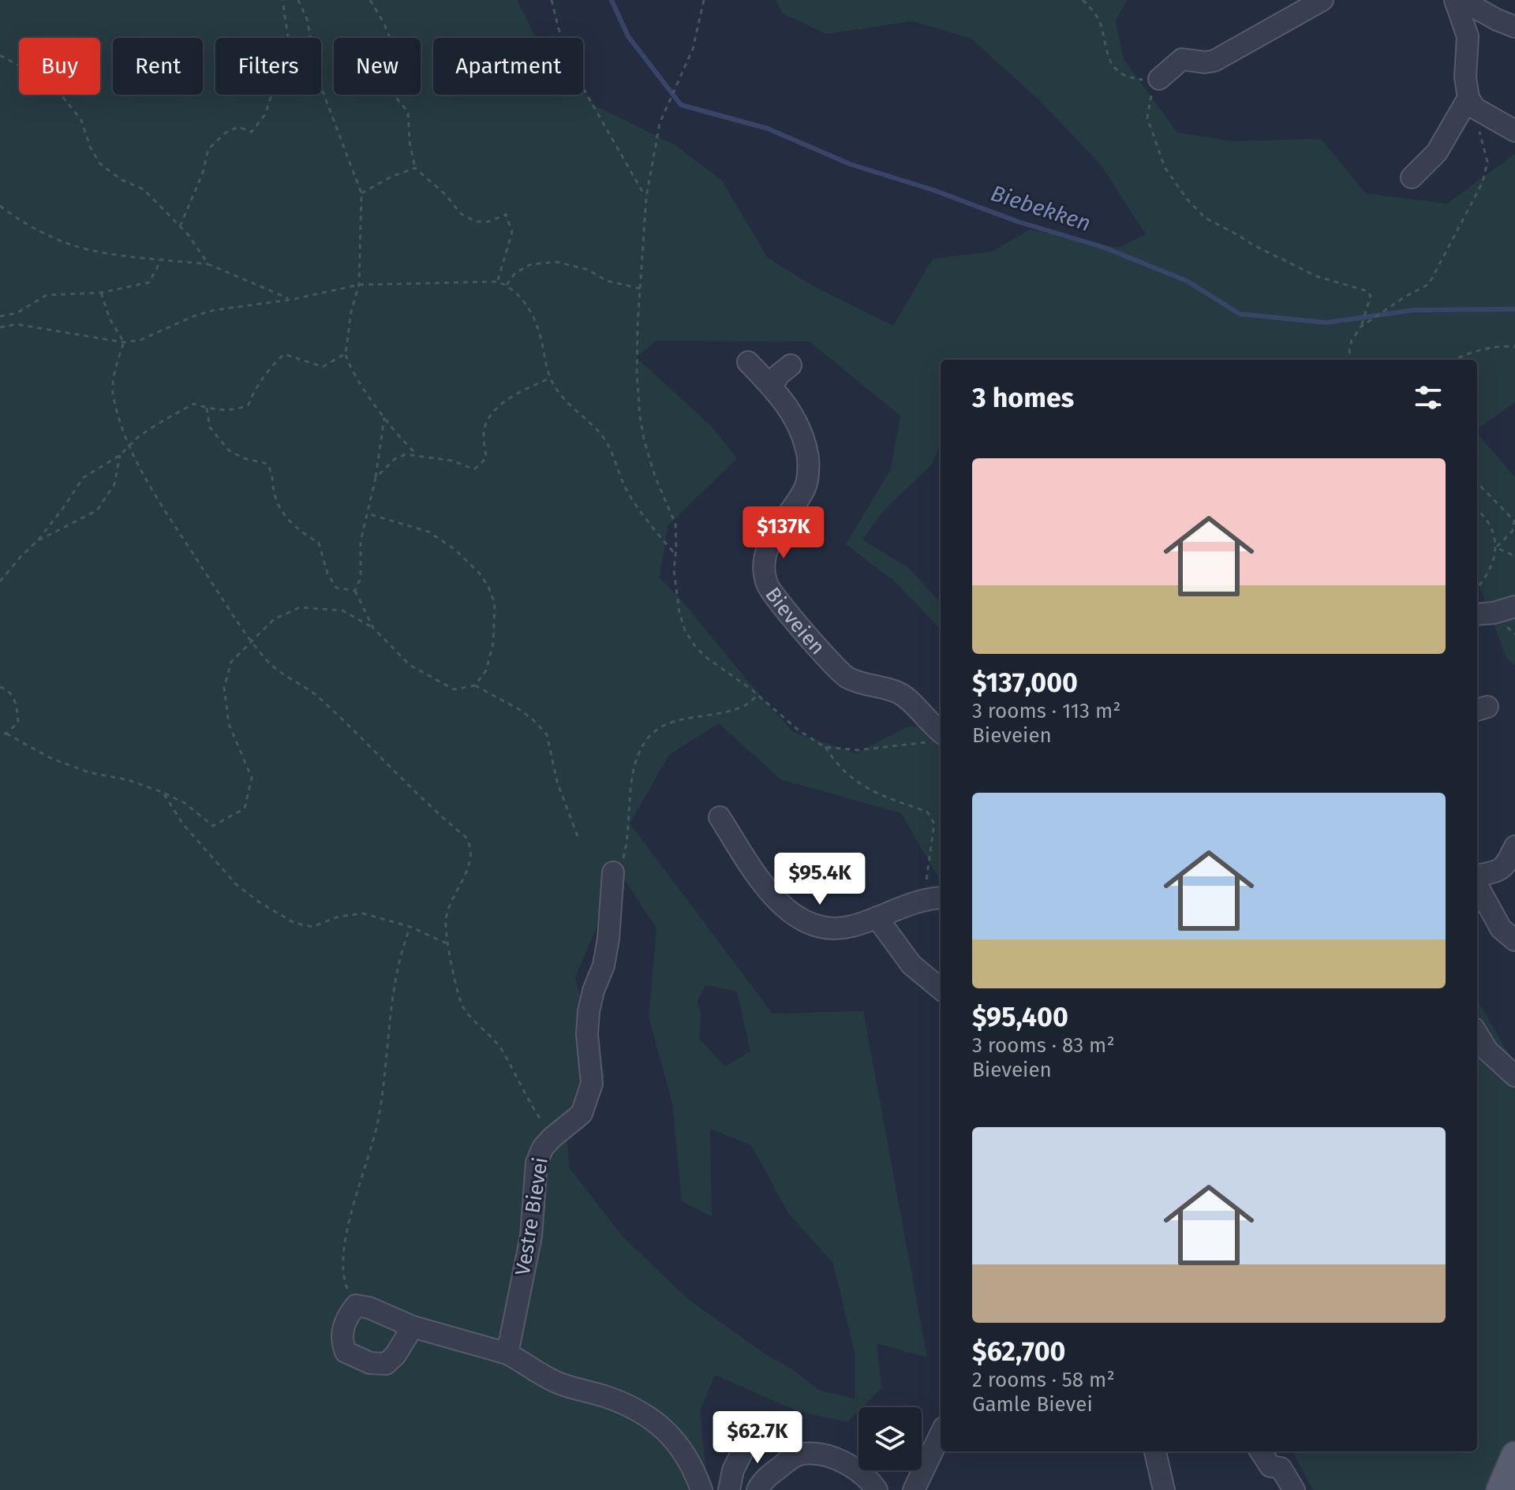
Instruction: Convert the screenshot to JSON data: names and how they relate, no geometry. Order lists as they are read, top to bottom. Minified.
{"streets":{"street":["Bieveien","Vestre Bievei"]},"water":["Biebekken"],"page":{"chip":["Buy","Rent","Filters","New","Apartment"],"heading":"3 homes","list":[{"name":"$137,000","note":"3 rooms · 113 m² · Bieveien"},{"name":"$95,400","note":"3 rooms · 83 m² · Bieveien"},{"name":"$62,700","note":"2 rooms · 58 m² · Gamle Bievei"}],"price":["$137K","$95.4K","$62.7K"]}}
